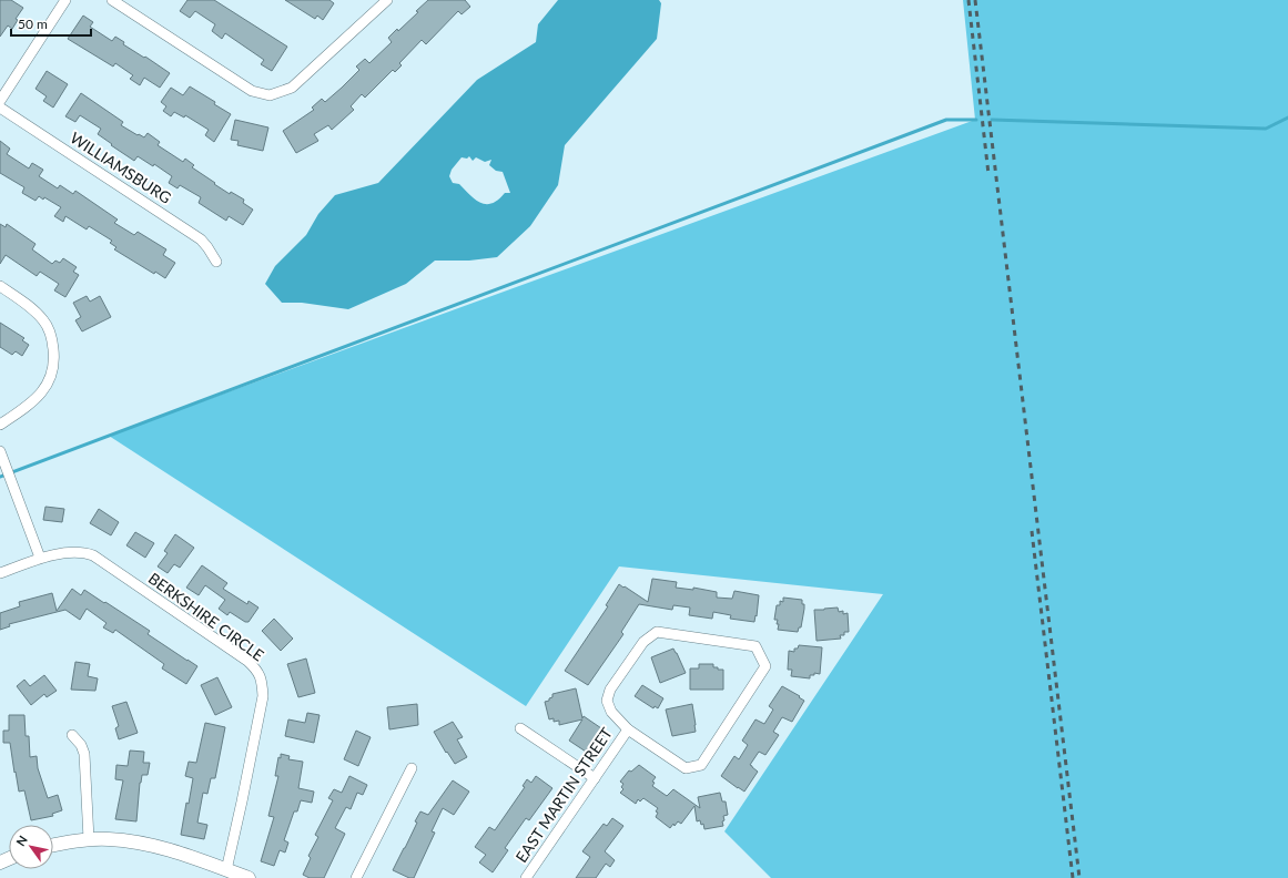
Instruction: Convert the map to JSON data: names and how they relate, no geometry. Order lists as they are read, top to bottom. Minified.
{"streets":{"street":["WILLIAMSBURG","BERKSHIRE CIRCLE","EAST MARTIN STREET"]},"scale_bar":"50 m","north":"top left"}
